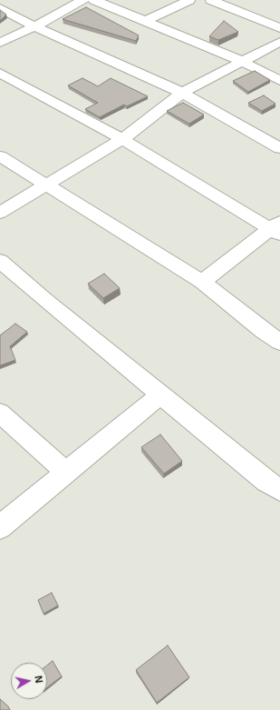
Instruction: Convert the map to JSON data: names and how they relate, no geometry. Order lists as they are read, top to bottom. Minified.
{"north":"right"}
